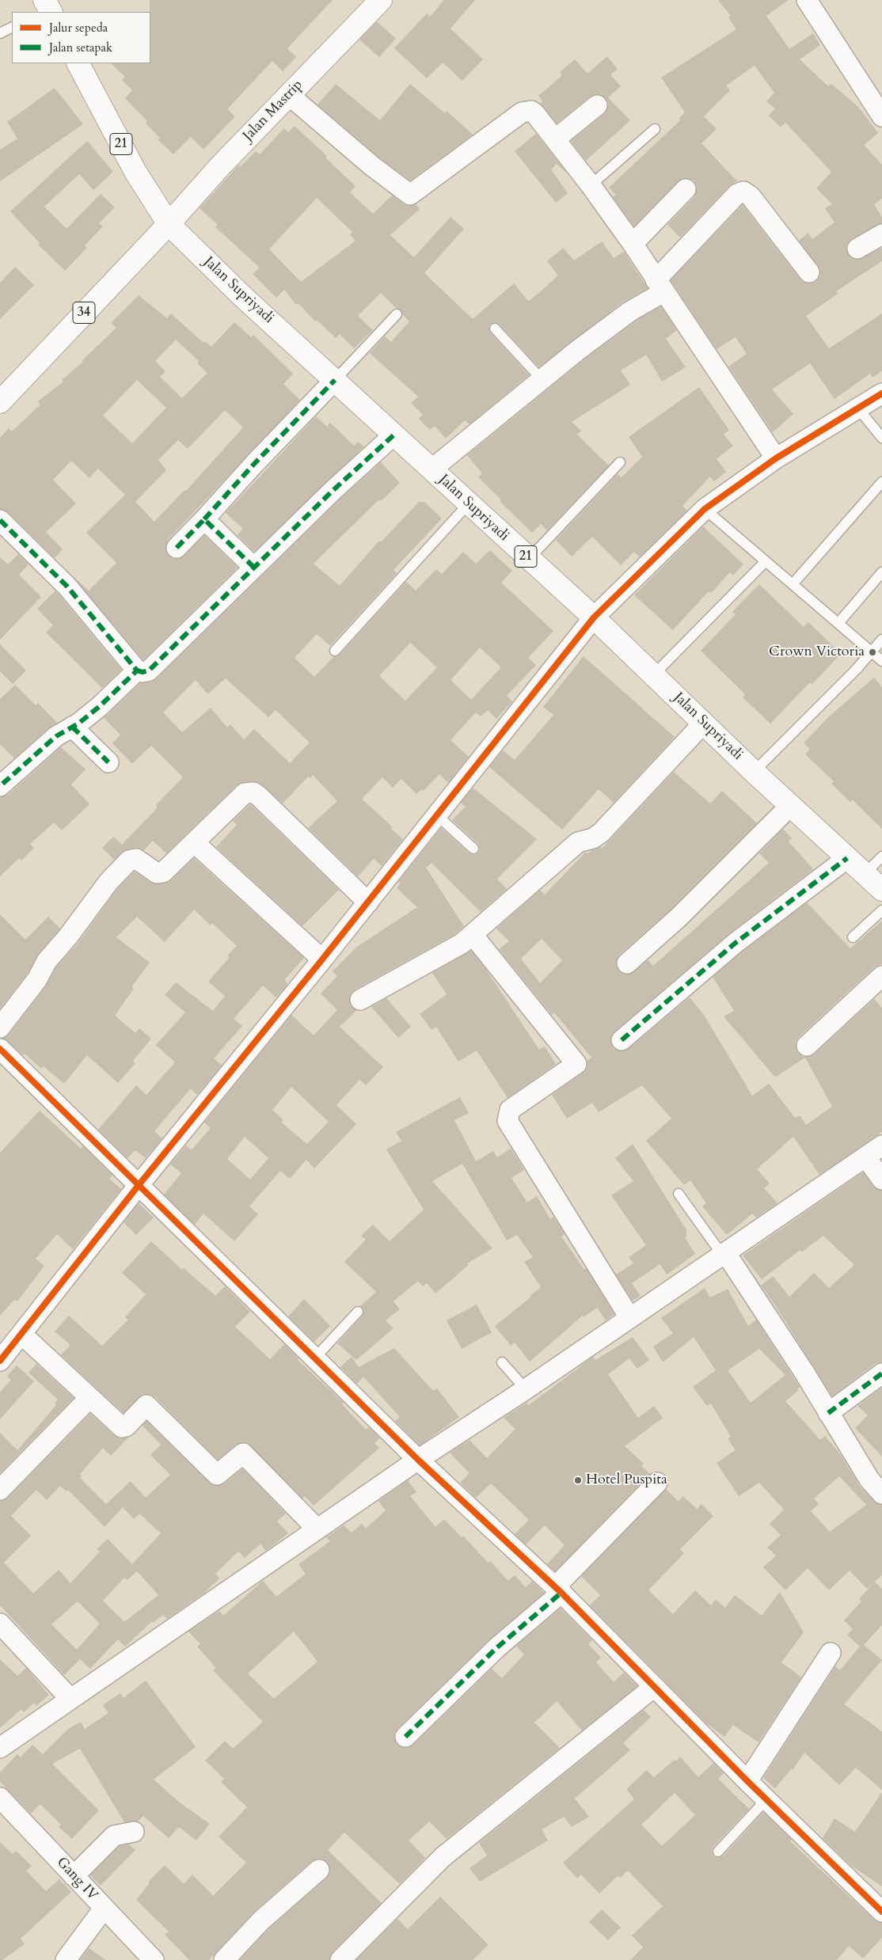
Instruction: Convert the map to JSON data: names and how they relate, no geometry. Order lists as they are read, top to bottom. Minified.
{"streets":{"main road":["Jalan Mastrip","21","Jalan Supriyadi","34"],"street":["Gang IV"]},"crossings":[["Jalan Mastrip","21"],["Jalan Mastrip","Jalan Supriyadi"],["Jalan Mastrip","34"],["21","Jalan Supriyadi"],["21","34"],["Jalan Supriyadi","34"]],"places":["Crown Victoria","Hotel Puspita"],"legend":["Jalur sepeda","Jalan setapak"]}
